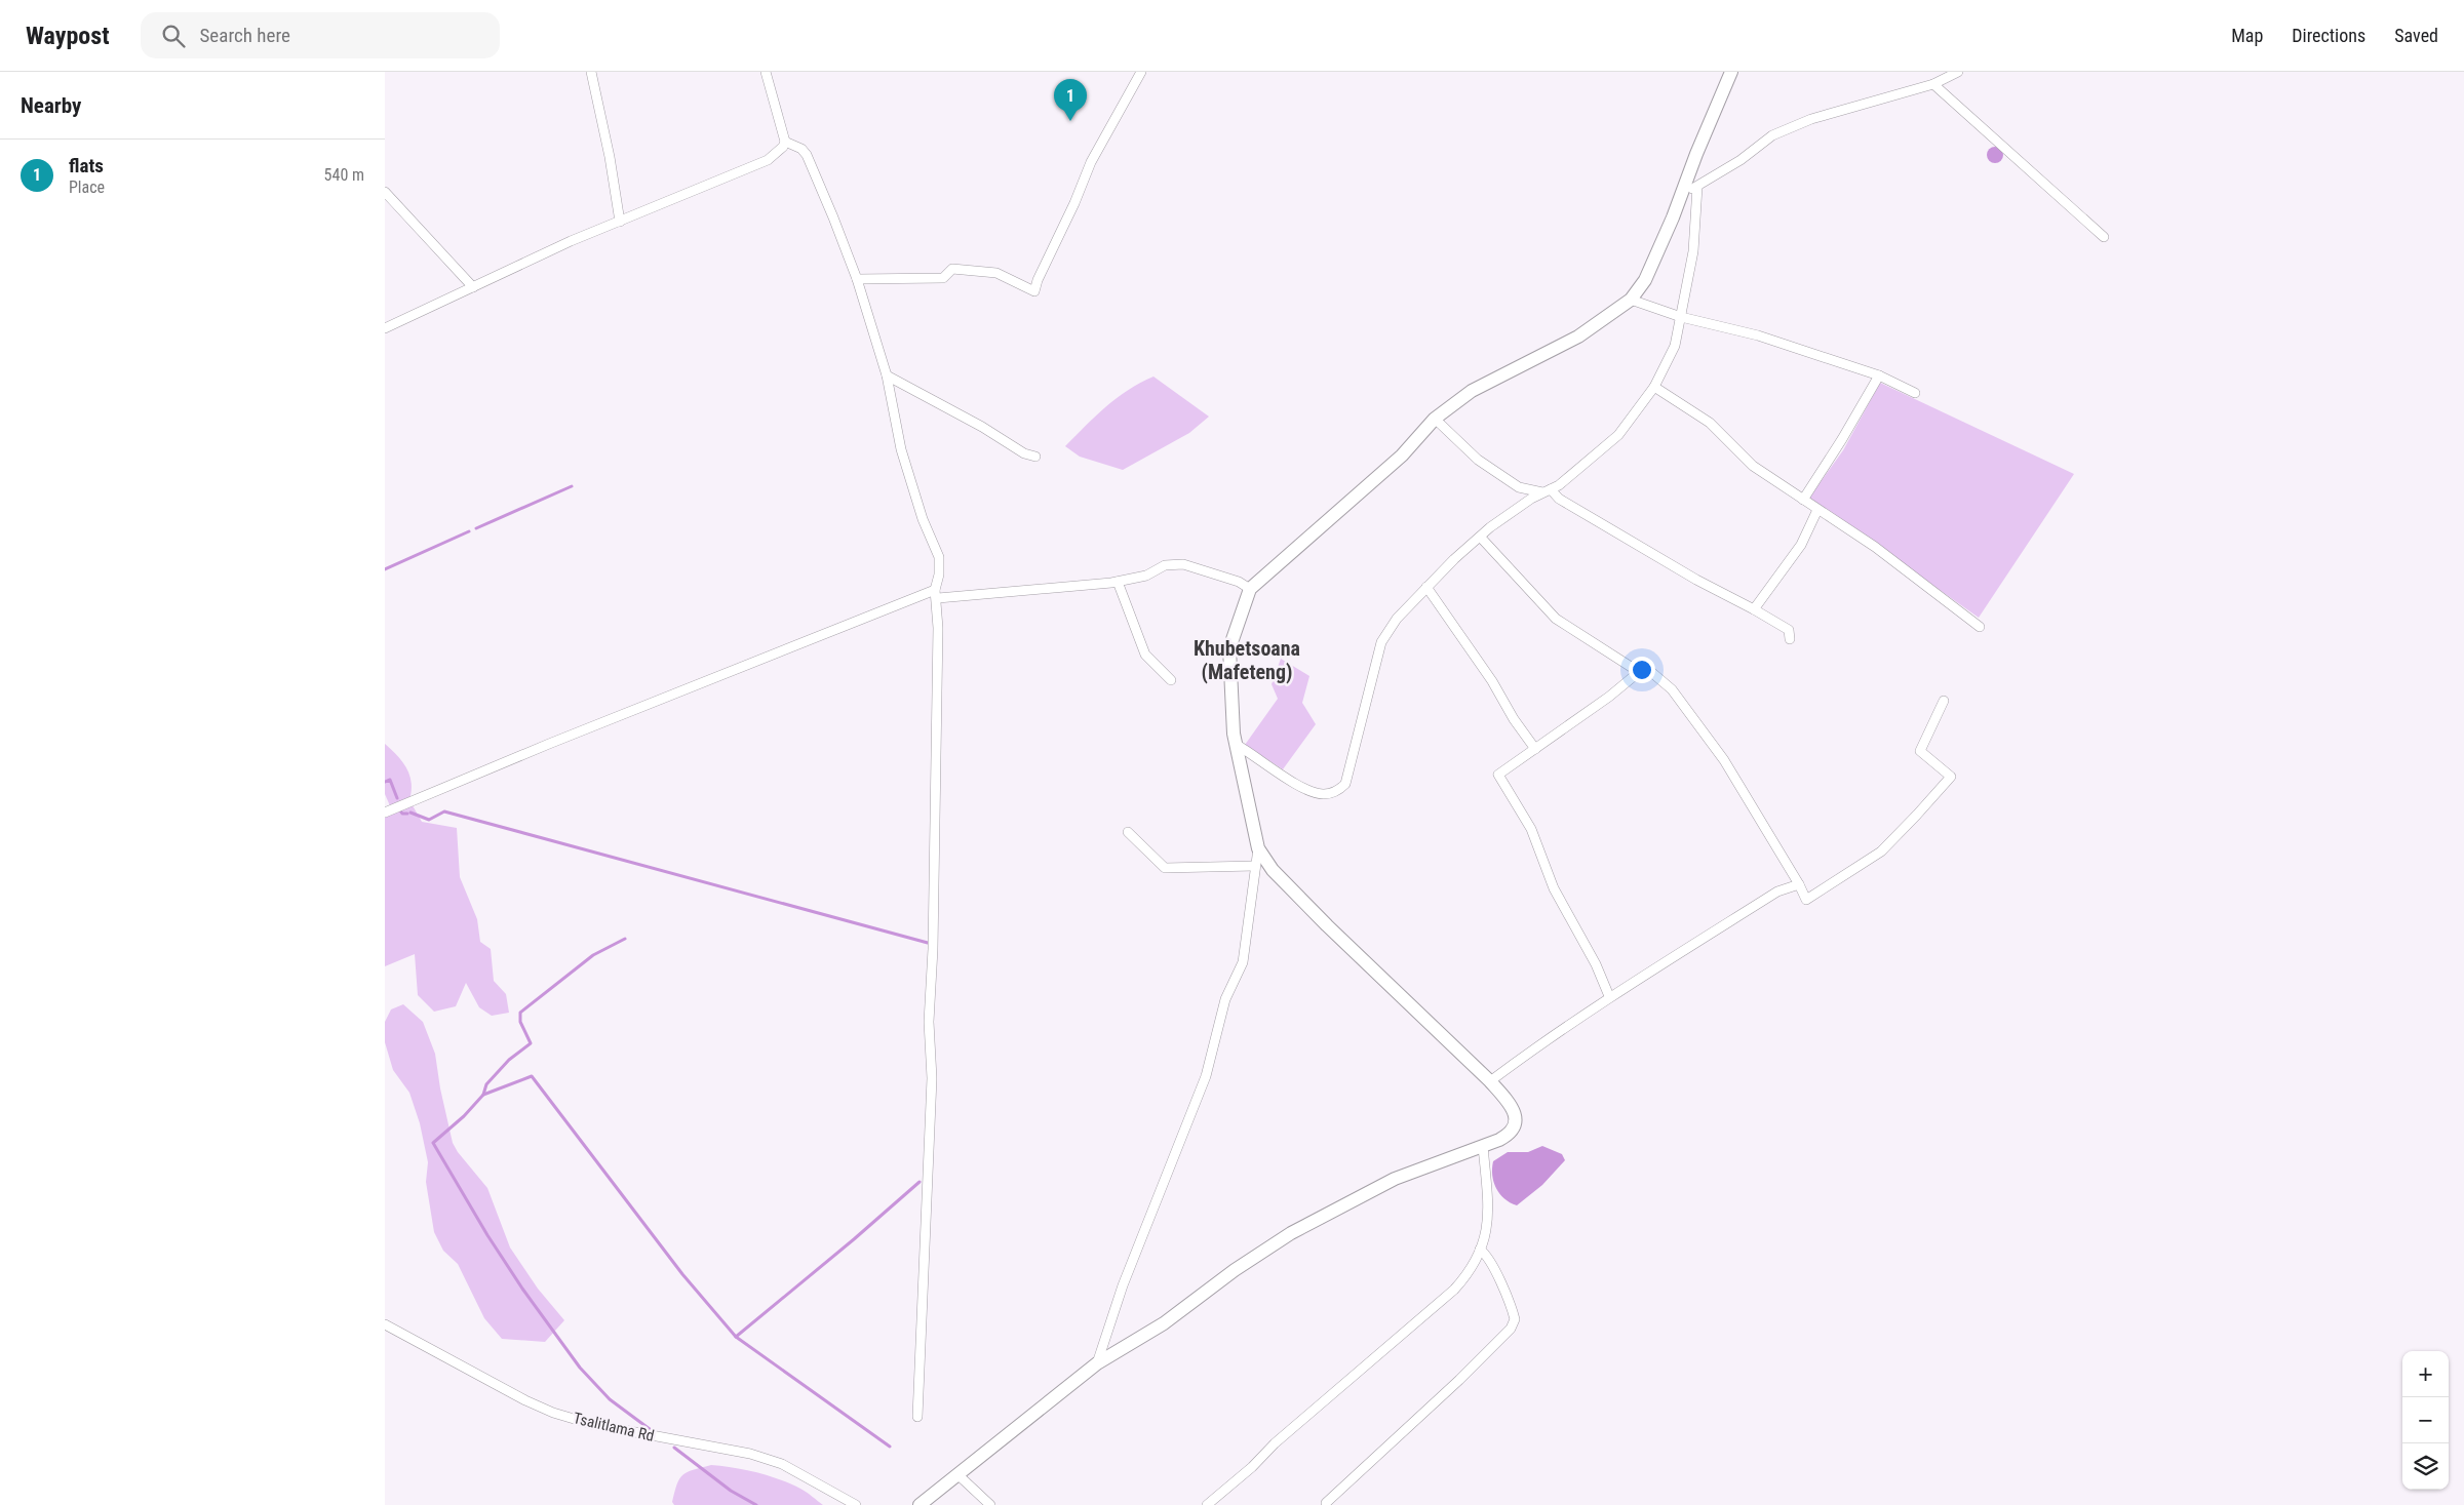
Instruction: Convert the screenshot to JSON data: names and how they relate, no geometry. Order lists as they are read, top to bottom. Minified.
{"streets":{"street":["Tsalitlama Rd"]},"districts":["Khubetsoana (Mafeteng)"],"page":{"header":"Waypost","search":"Search here","nav":["Map","Directions","Saved"],"heading":"Nearby","pins":"1","list":[{"mark":"1","name":"flats","note":"Place","value":"540 m"}],"map_buttons":["+","−"]}}
